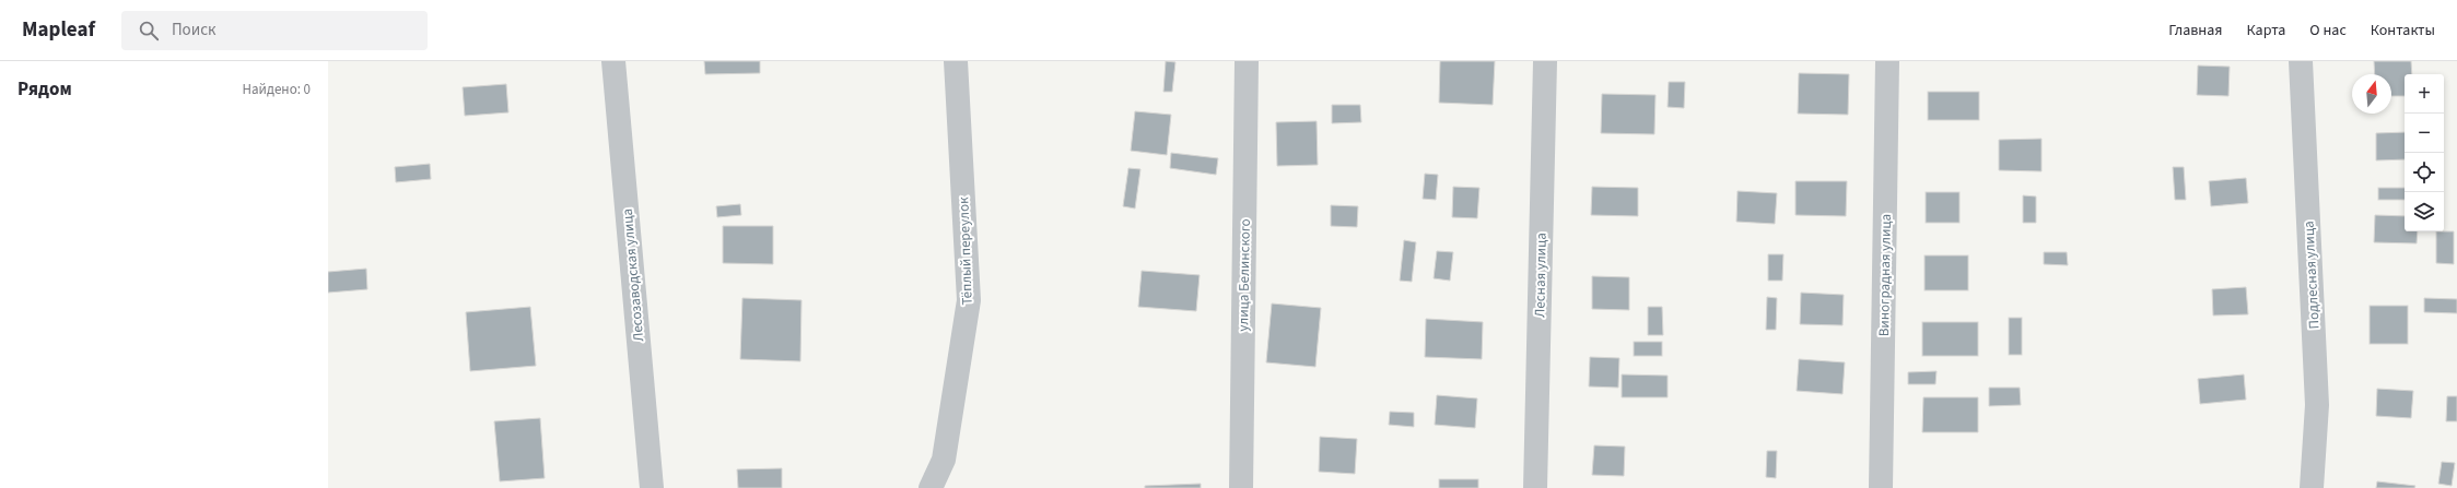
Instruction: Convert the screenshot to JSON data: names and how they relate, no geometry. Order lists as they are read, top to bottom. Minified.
{"streets":{"street":["Тёплый переулок","Лесозаводская улица","улица Белинского","Лесная улица","Виноградная улица","Подлесная улица"]},"north":"top","page":{"header":"Mapleaf","search":"Поиск","nav":["Главная","Карта","О нас","Контакты"],"heading":["Рядом","Найдено: 0"],"map_buttons":["+","−"]}}
